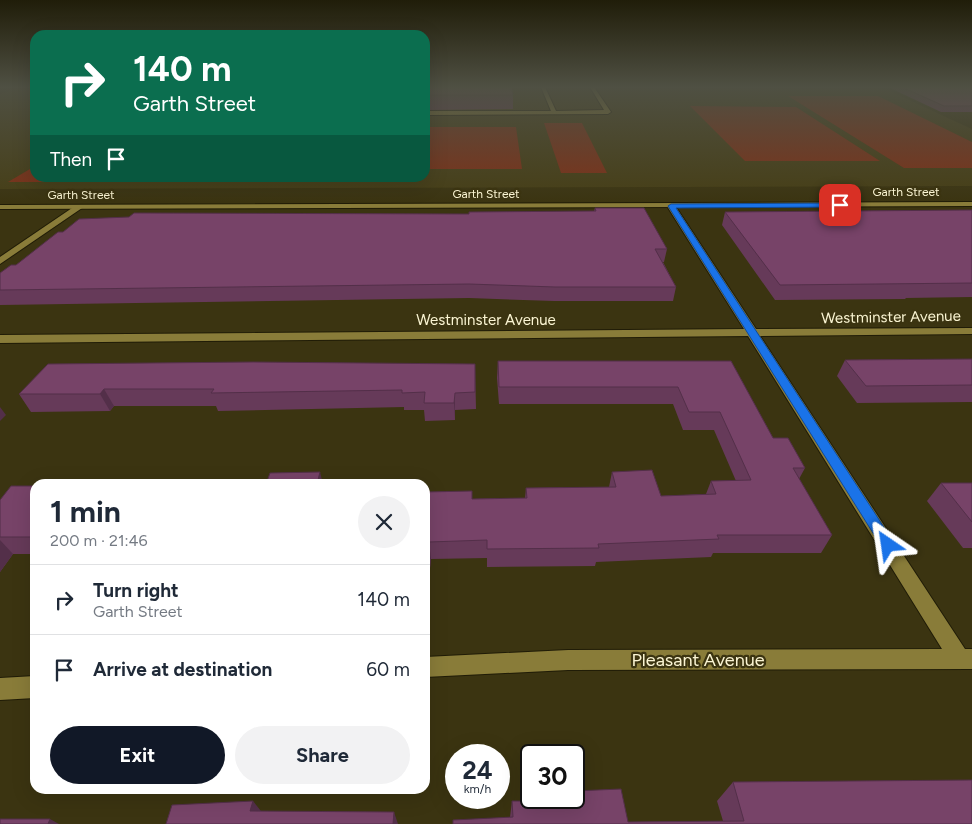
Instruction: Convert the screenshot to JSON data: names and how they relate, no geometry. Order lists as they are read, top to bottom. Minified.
{"streets":{"main road":["Garth Street","Westminster Avenue","Pleasant Avenue"]},"page":{"turn":["140 m","Garth Street"],"then":"Then","heading":["1 min","200 m · 21:46"],"list":[{"name":"Turn right","note":"Garth Street","value":"140 m"},{"name":"Arrive at destination","value":"60 m"}],"buttons":["Exit","Share"],"speed":"24 km/h","limit":"30"}}
